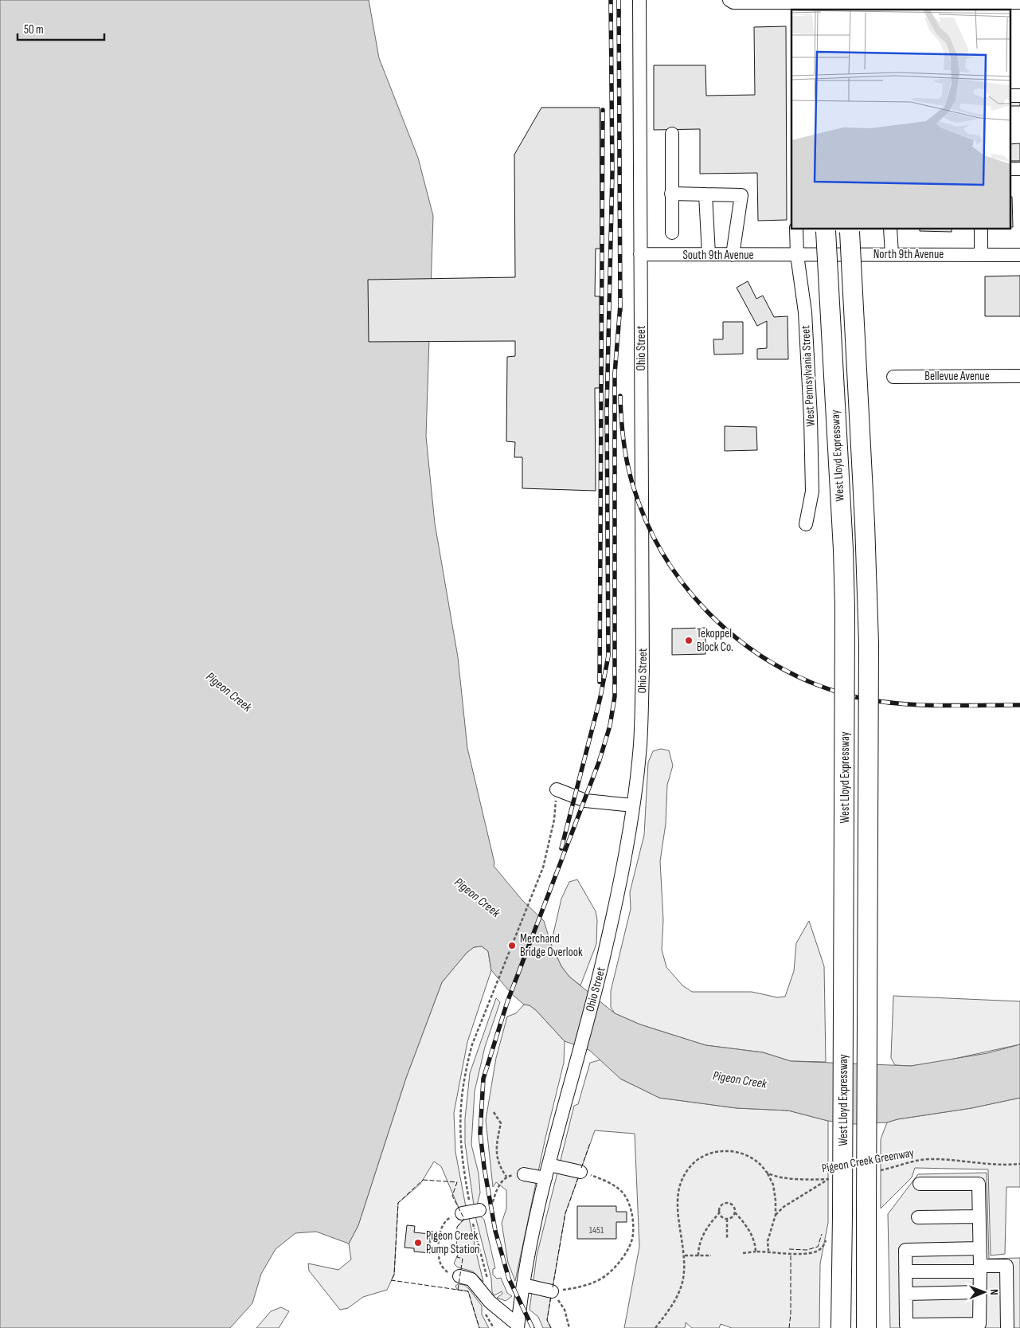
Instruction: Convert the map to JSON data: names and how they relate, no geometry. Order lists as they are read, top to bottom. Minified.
{"streets":{"highway":["West Lloyd Expressway"],"street":["North 9th Avenue","South 9th Avenue","Ohio Street","West Pennsylvania Street","Bellevue Avenue"],"path":["Pigeon Creek Greenway"]},"crossings":[["North 9th Avenue","South 9th Avenue"],["North 9th Avenue","West Pennsylvania Street"],["South 9th Avenue","Ohio Street"],["South 9th Avenue","West Pennsylvania Street"]],"water":["Pigeon Creek"],"places":["Tekoppel Block Co.","Merchand Bridge Overlook","Pigeon Creek Pump Station"],"house_numbers":["1451"],"scale_bar":"50 m","north":"right"}
